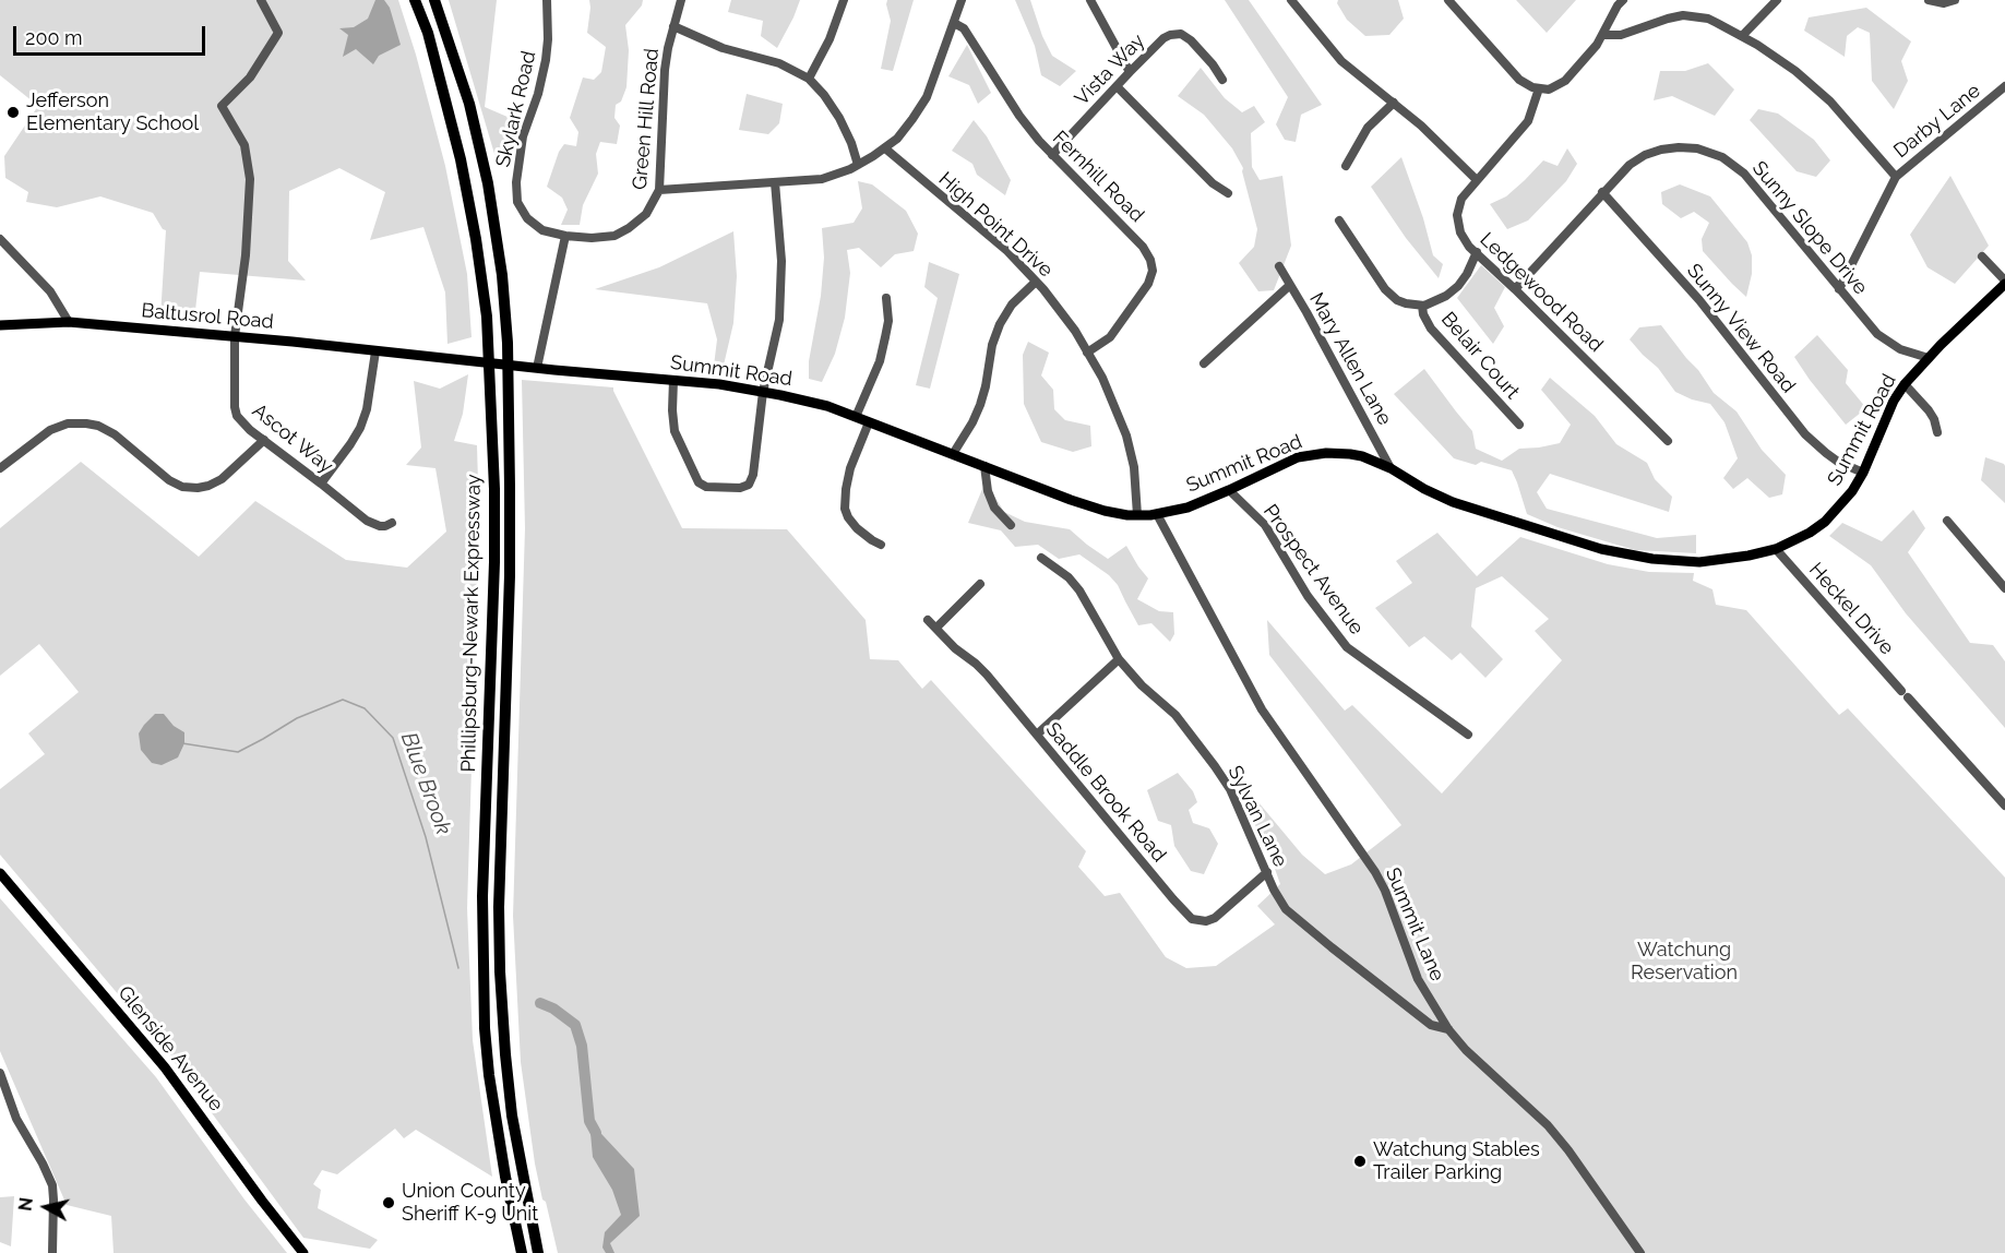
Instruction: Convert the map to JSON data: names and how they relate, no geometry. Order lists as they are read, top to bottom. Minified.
{"streets":{"highway":["Phillipsburg-Newark Expressway"],"main road":["Baltusrol Road","Summit Road","Glenside Avenue"],"street":["Vista Way","Skylark Road","Green Hill Road","Darby Lane","Fernhill Road","High Point Drive","Sunny Slope Drive","Ledgewood Road","Sunny View Road","Belair Court","Mary Allen Lane","Ascot Way","Prospect Avenue","Heckel Drive","Saddle Brook Road","Sylvan Lane","Summit Lane"]},"crossings":[["Vista Way","Fernhill Road"],["Skylark Road","Green Hill Road"],["Darby Lane","Sunny Slope Drive"],["Fernhill Road","High Point Drive"],["High Point Drive","Summit Road"],["Sunny Slope Drive","Ledgewood Road"],["Sunny Slope Drive","Sunny View Road"],["Sunny Slope Drive","Summit Road"],["Baltusrol Road","Summit Road"],["Baltusrol Road","Ascot Way"],["Sunny View Road","Summit Road"],["Mary Allen Lane","Summit Road"],["Summit Road","Prospect Avenue"],["Summit Road","Heckel Drive"],["Summit Road","Summit Lane"],["Saddle Brook Road","Sylvan Lane"],["Sylvan Lane","Summit Lane"]],"water":["Blue Brook"],"parks":["Watchung Reservation"],"places":["Jefferson Elementary School","Watchung Stables Trailer Parking","Union County Sheriff K-9 Unit"],"scale_bar":"200 m","north":"left"}
